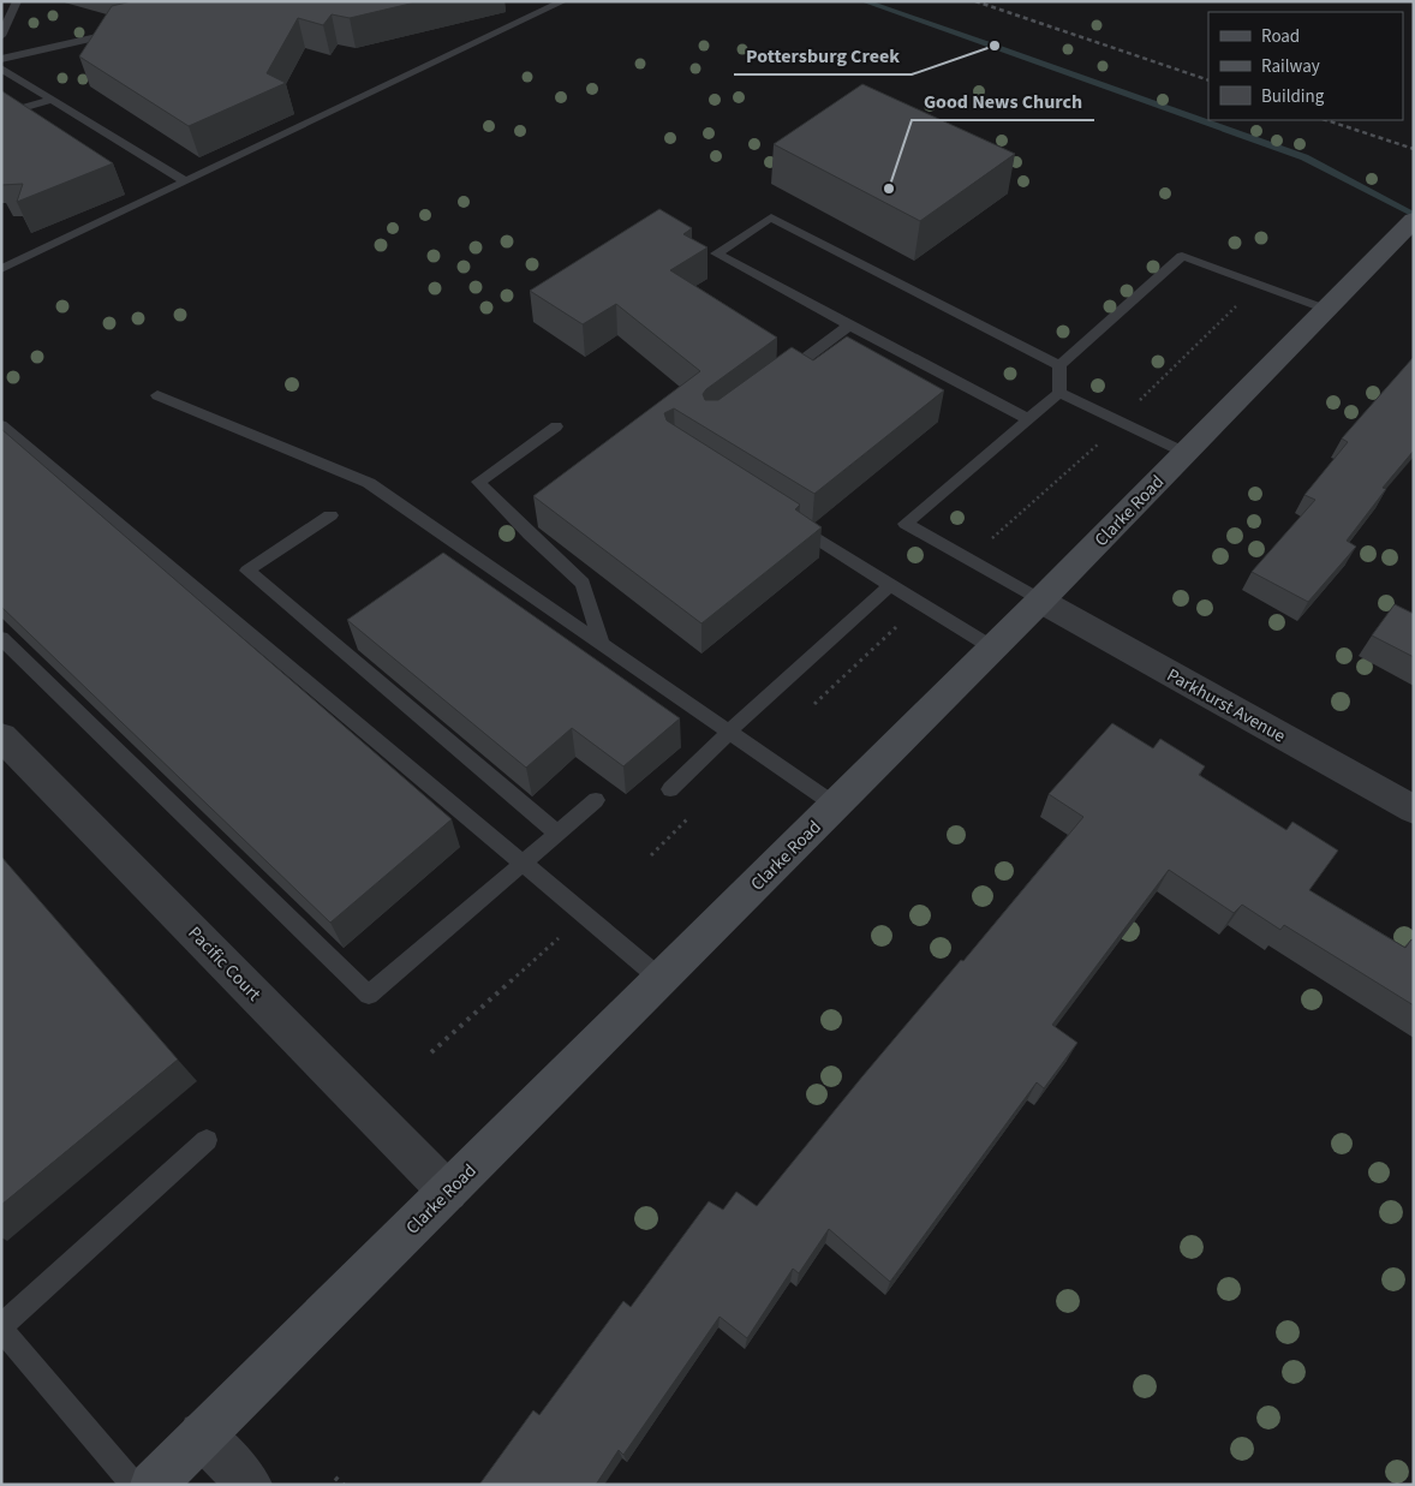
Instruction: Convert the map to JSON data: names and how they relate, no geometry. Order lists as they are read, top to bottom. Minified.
{"streets":{"main road":["Clarke Road"],"street":["Parkhurst Avenue","Pacific Court"]},"crossings":[["Clarke Road","Parkhurst Avenue"],["Clarke Road","Pacific Court"]],"places":["Pottersburg Creek","Good News Church"],"legend":["Road","Railway","Building"]}
